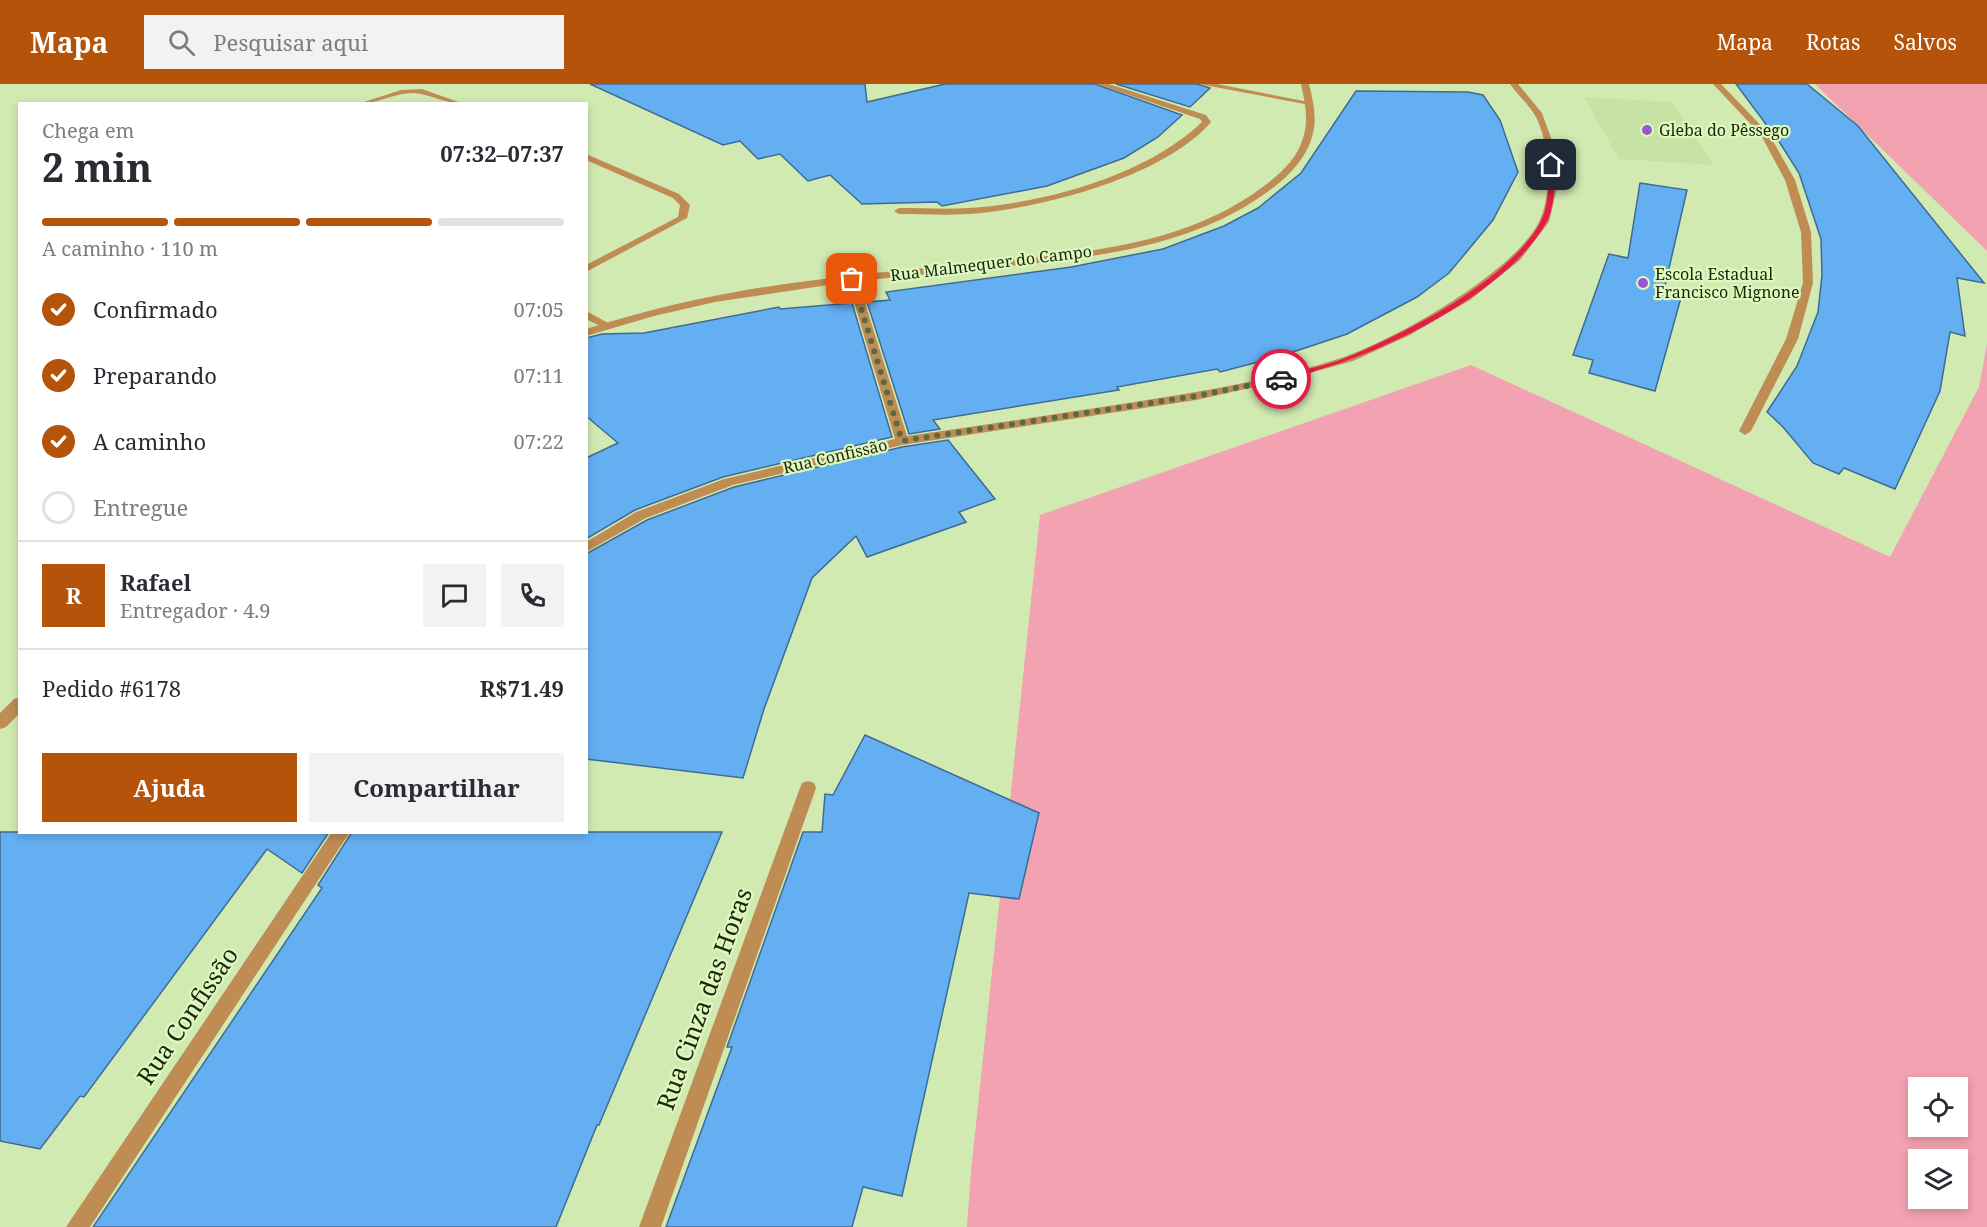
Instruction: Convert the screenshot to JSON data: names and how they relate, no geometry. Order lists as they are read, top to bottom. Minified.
{"streets":{"street":["Rua Malmequer do Campo","Rua Confissão","Rua Cinza das Horas"]},"places":["Gleba do Pêssego","Escola Estadual Francisco Mignone"],"page":{"header":"Mapa","search":"Pesquisar aqui","nav":["Mapa","Rotas","Salvos"],"heading":["2 min","Chega em","07:32–07:37"],"panel":["Rafael","Entregador · 4.9","Pedido #6178","R$71.49"],"bar":"A caminho · 110 m","list":[["Confirmado","07:05"],["Preparando","07:11"],["A caminho","07:22"],"Entregue"],"round":"R","buttons":["Ajuda","Compartilhar"]}}
